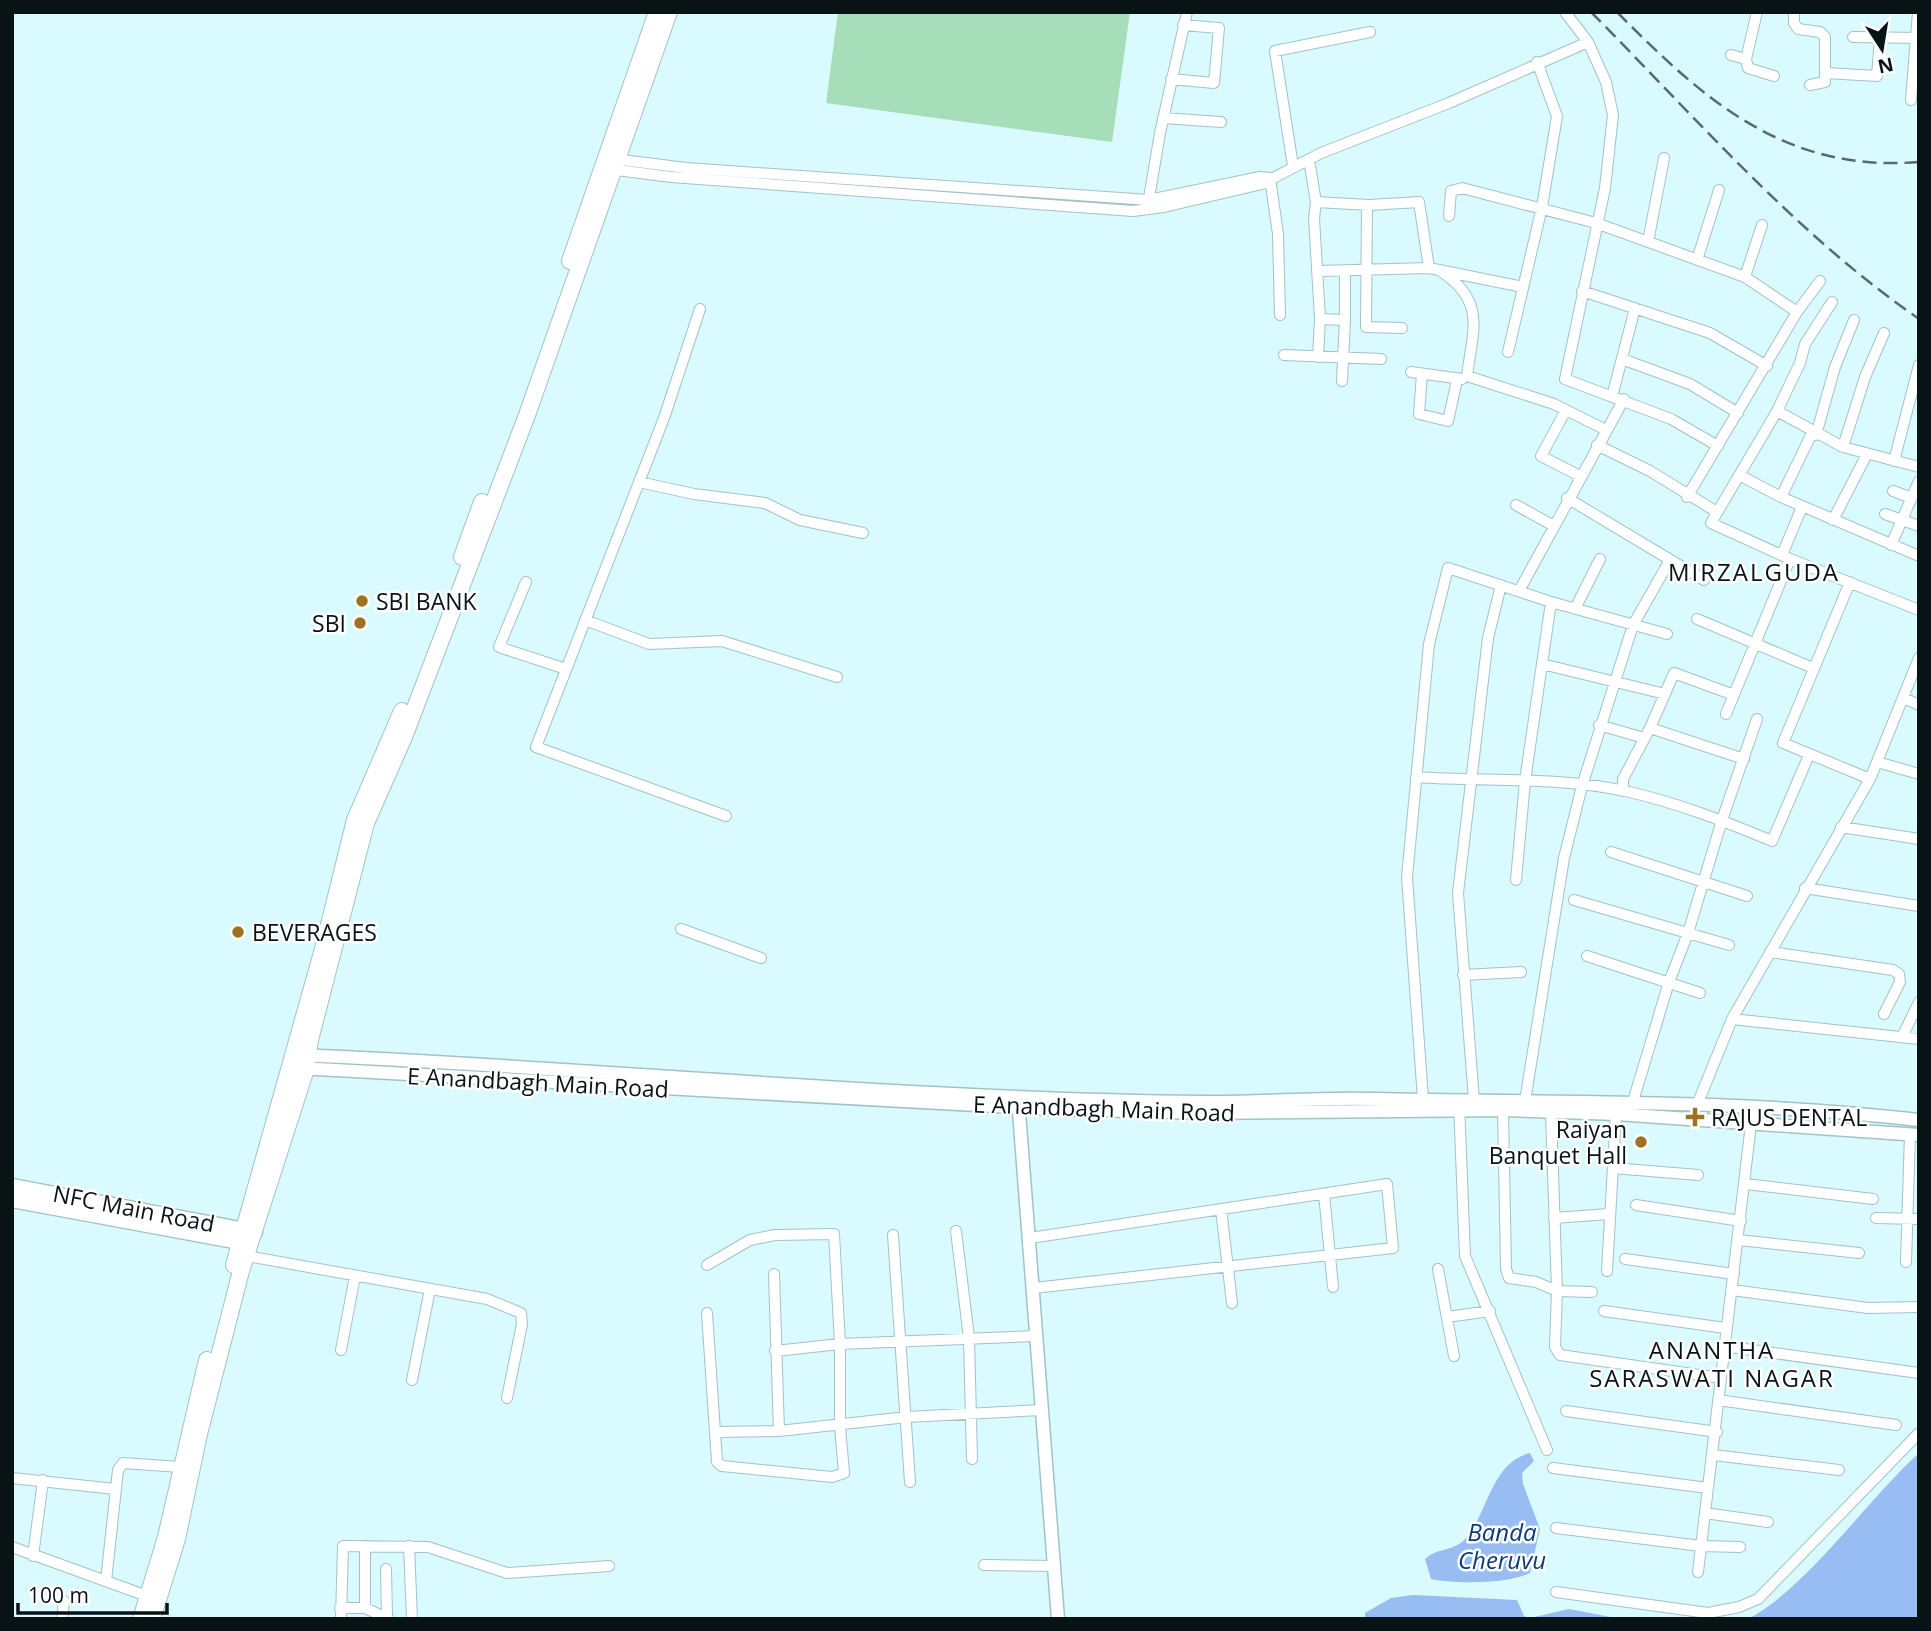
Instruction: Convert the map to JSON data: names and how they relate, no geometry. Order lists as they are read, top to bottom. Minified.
{"streets":{"main road":["NFC Main Road"],"street":["E Anandbagh Main Road"]},"districts":["MIRZALGUDA","ANANTHA SARASWATI NAGAR"],"water":["Banda Cheruvu"],"places":{"other":["SBI BANK","SBI","BEVERAGES","Raiyan Banquet Hall"],"health":["RAJUS DENTAL"]},"scale_bar":"100 m","north":"bottom"}
